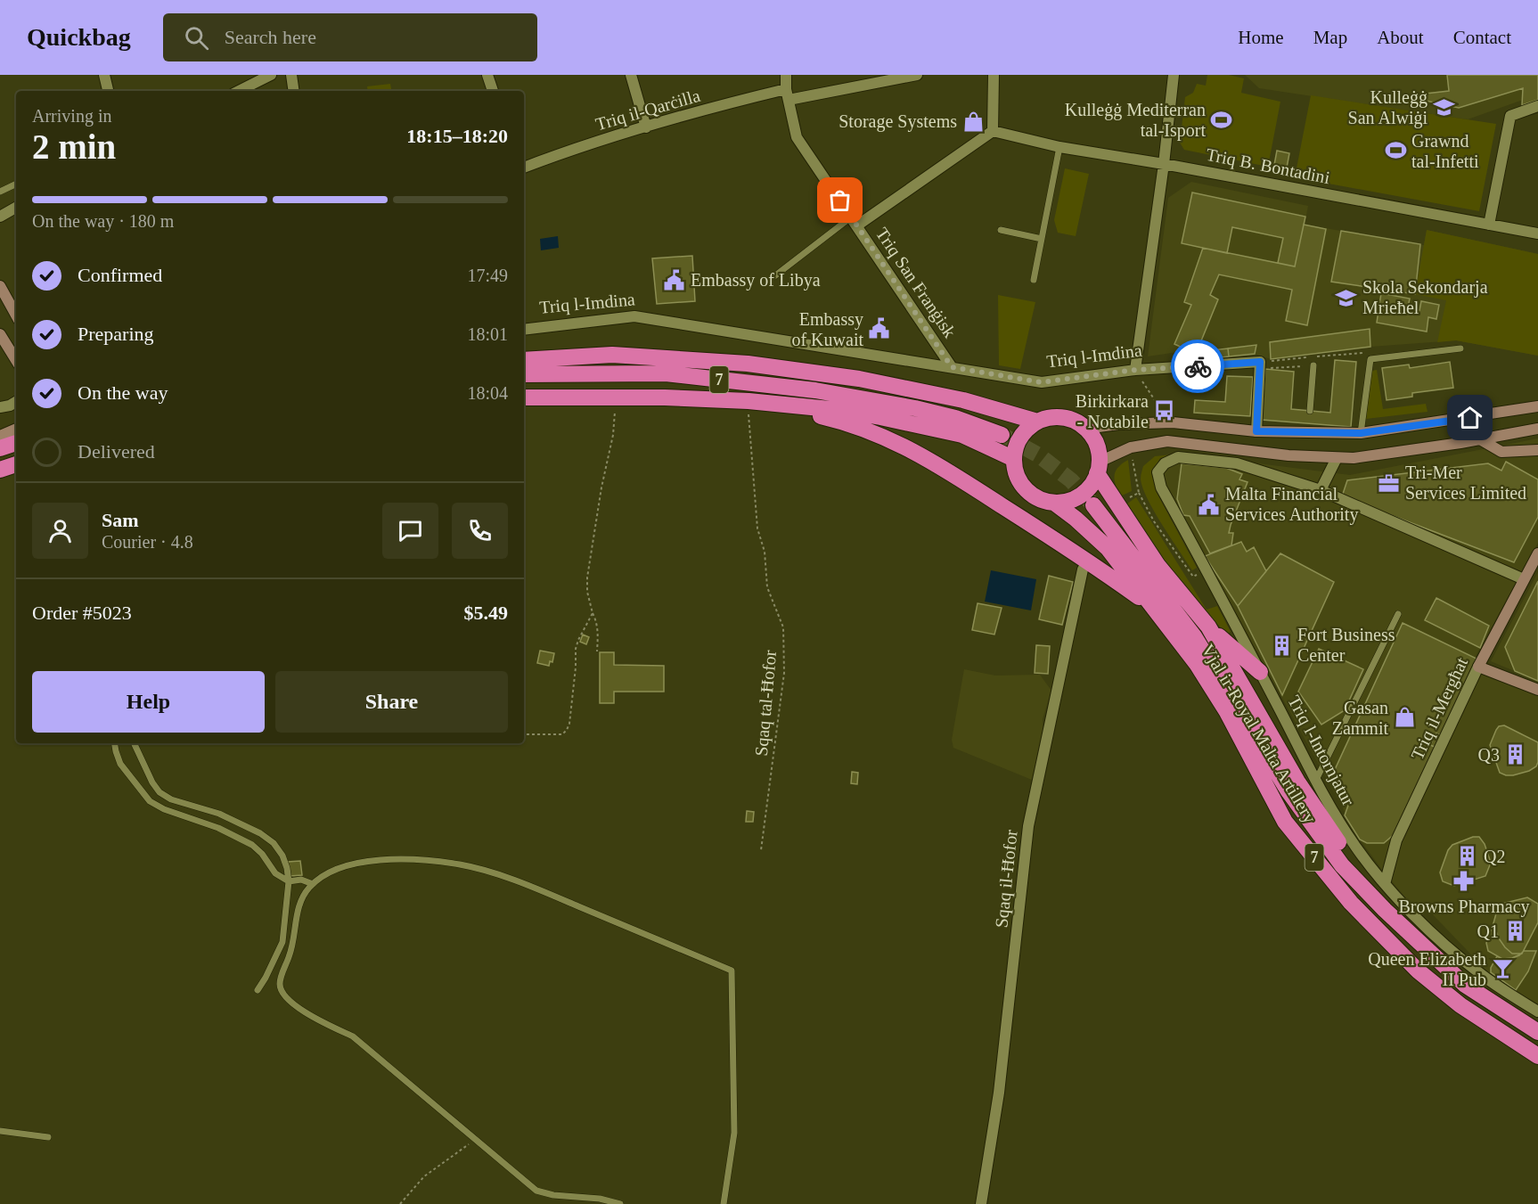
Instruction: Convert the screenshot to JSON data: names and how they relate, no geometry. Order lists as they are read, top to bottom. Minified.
{"streets":{"highway":["7","Vjal ir-Royal Malta Artillery"],"main road":["Triq il-Mergħat"],"street":["Triq il-Qarċilla","Triq B. Bontadini","Triq San Franġisk","Triq l-Imdina","Triq l-Intornjatur","Sqaq il-Ħofor"],"path":["Sqaq tal-Ħofor"]},"crossings":[["Triq il-Qarċilla","Triq San Franġisk"],["Triq San Franġisk","Triq l-Imdina"],["7","Sqaq tal-Ħofor"],["7","Vjal ir-Royal Malta Artillery"],["Triq il-Mergħat","Triq l-Intornjatur"]],"places":{"school or university":["Kulleġġ San Alwiġi","Skola Sekondarja Mrieħel"],"sports":["Kulleġġ Mediterran tal-Isport","Grawnd tal-Infetti"],"shop":["Storage Systems","Gasan Zammit"],"public building":["Embassy of Libya","Embassy of Kuwait","Malta Financial Services Authority"],"bus stop":["Birkirkara - Notabile"],"office":["Tri-Mer Services Limited"],"building":["Fort Business Center","Q3","Q2","Q1"],"pharmacy":["Browns Pharmacy"],"bar":["Queen Elizabeth II Pub"]},"page":{"header":"Quickbag","search":"Search here","nav":["Home","Map","About","Contact"],"heading":["2 min","Arriving in","18:15–18:20"],"panel":["Sam","Courier · 4.8","Order #5023","$5.49"],"bar":"On the way · 180 m","list":[["Confirmed","17:49"],["Preparing","18:01"],["On the way","18:04"],"Delivered"],"buttons":["Help","Share"]}}
